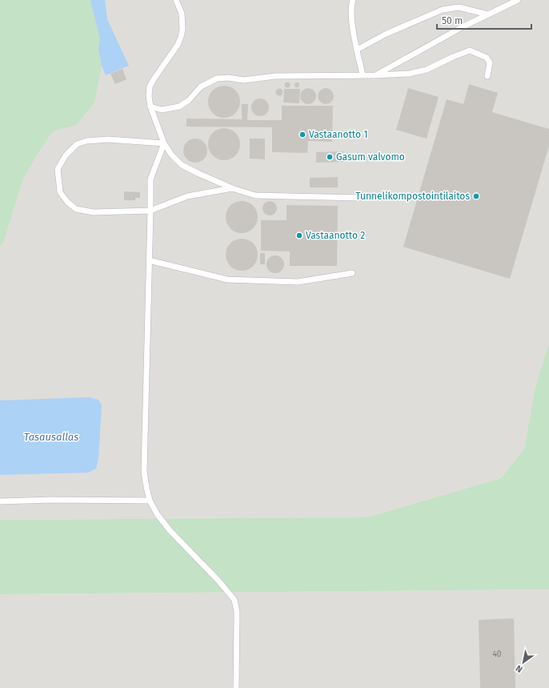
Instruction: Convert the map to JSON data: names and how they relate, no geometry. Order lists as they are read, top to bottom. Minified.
{"water":["Tasausallas"],"places":["Vastaanotto 1","Gasum valvomo","Tunnelikompostointilaitos","Vastaanotto 2"],"house_numbers":["40"],"scale_bar":"50 m","north":"bottom left"}
